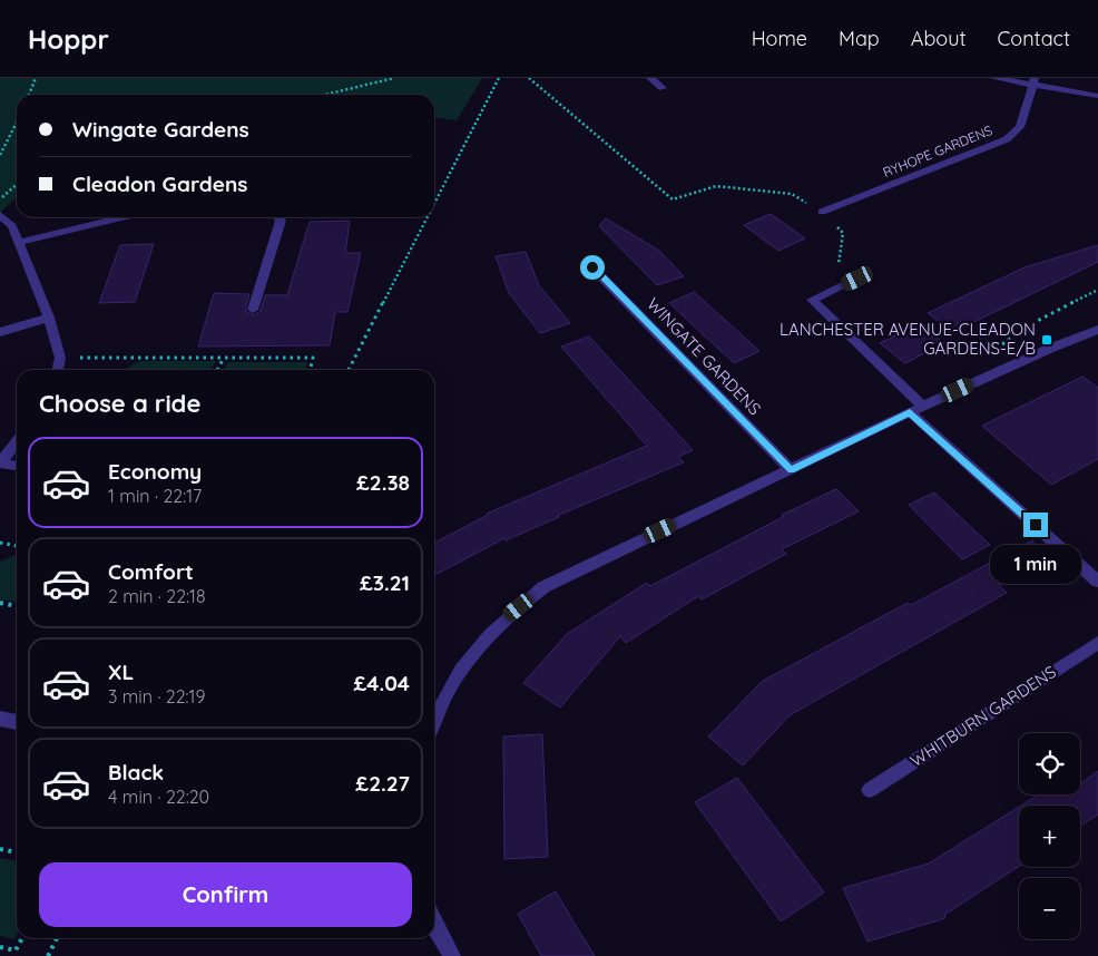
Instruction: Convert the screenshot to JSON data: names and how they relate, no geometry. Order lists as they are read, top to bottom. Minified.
{"streets":{"street":["RYHOPE GARDENS","WINGATE GARDENS","WHITBURN GARDENS"]},"places":{"transit":["LANCHESTER AVENUE-CLEADON GARDENS-E/B"]},"page":{"header":"Hoppr","nav":["Home","Map","About","Contact"],"banner":["Wingate Gardens","Cleadon Gardens"],"heading":"Choose a ride","list":[{"name":"Economy","note":"1 min · 22:17","value":"£2.38"},{"name":"Comfort","note":"2 min · 22:18","value":"£3.21"},{"name":"XL","note":"3 min · 22:19","value":"£4.04"},{"name":"Black","note":"4 min · 22:20","value":"£2.27"}],"bubble":"1 min","map_buttons":["+","−"],"buttons":"Confirm"}}
